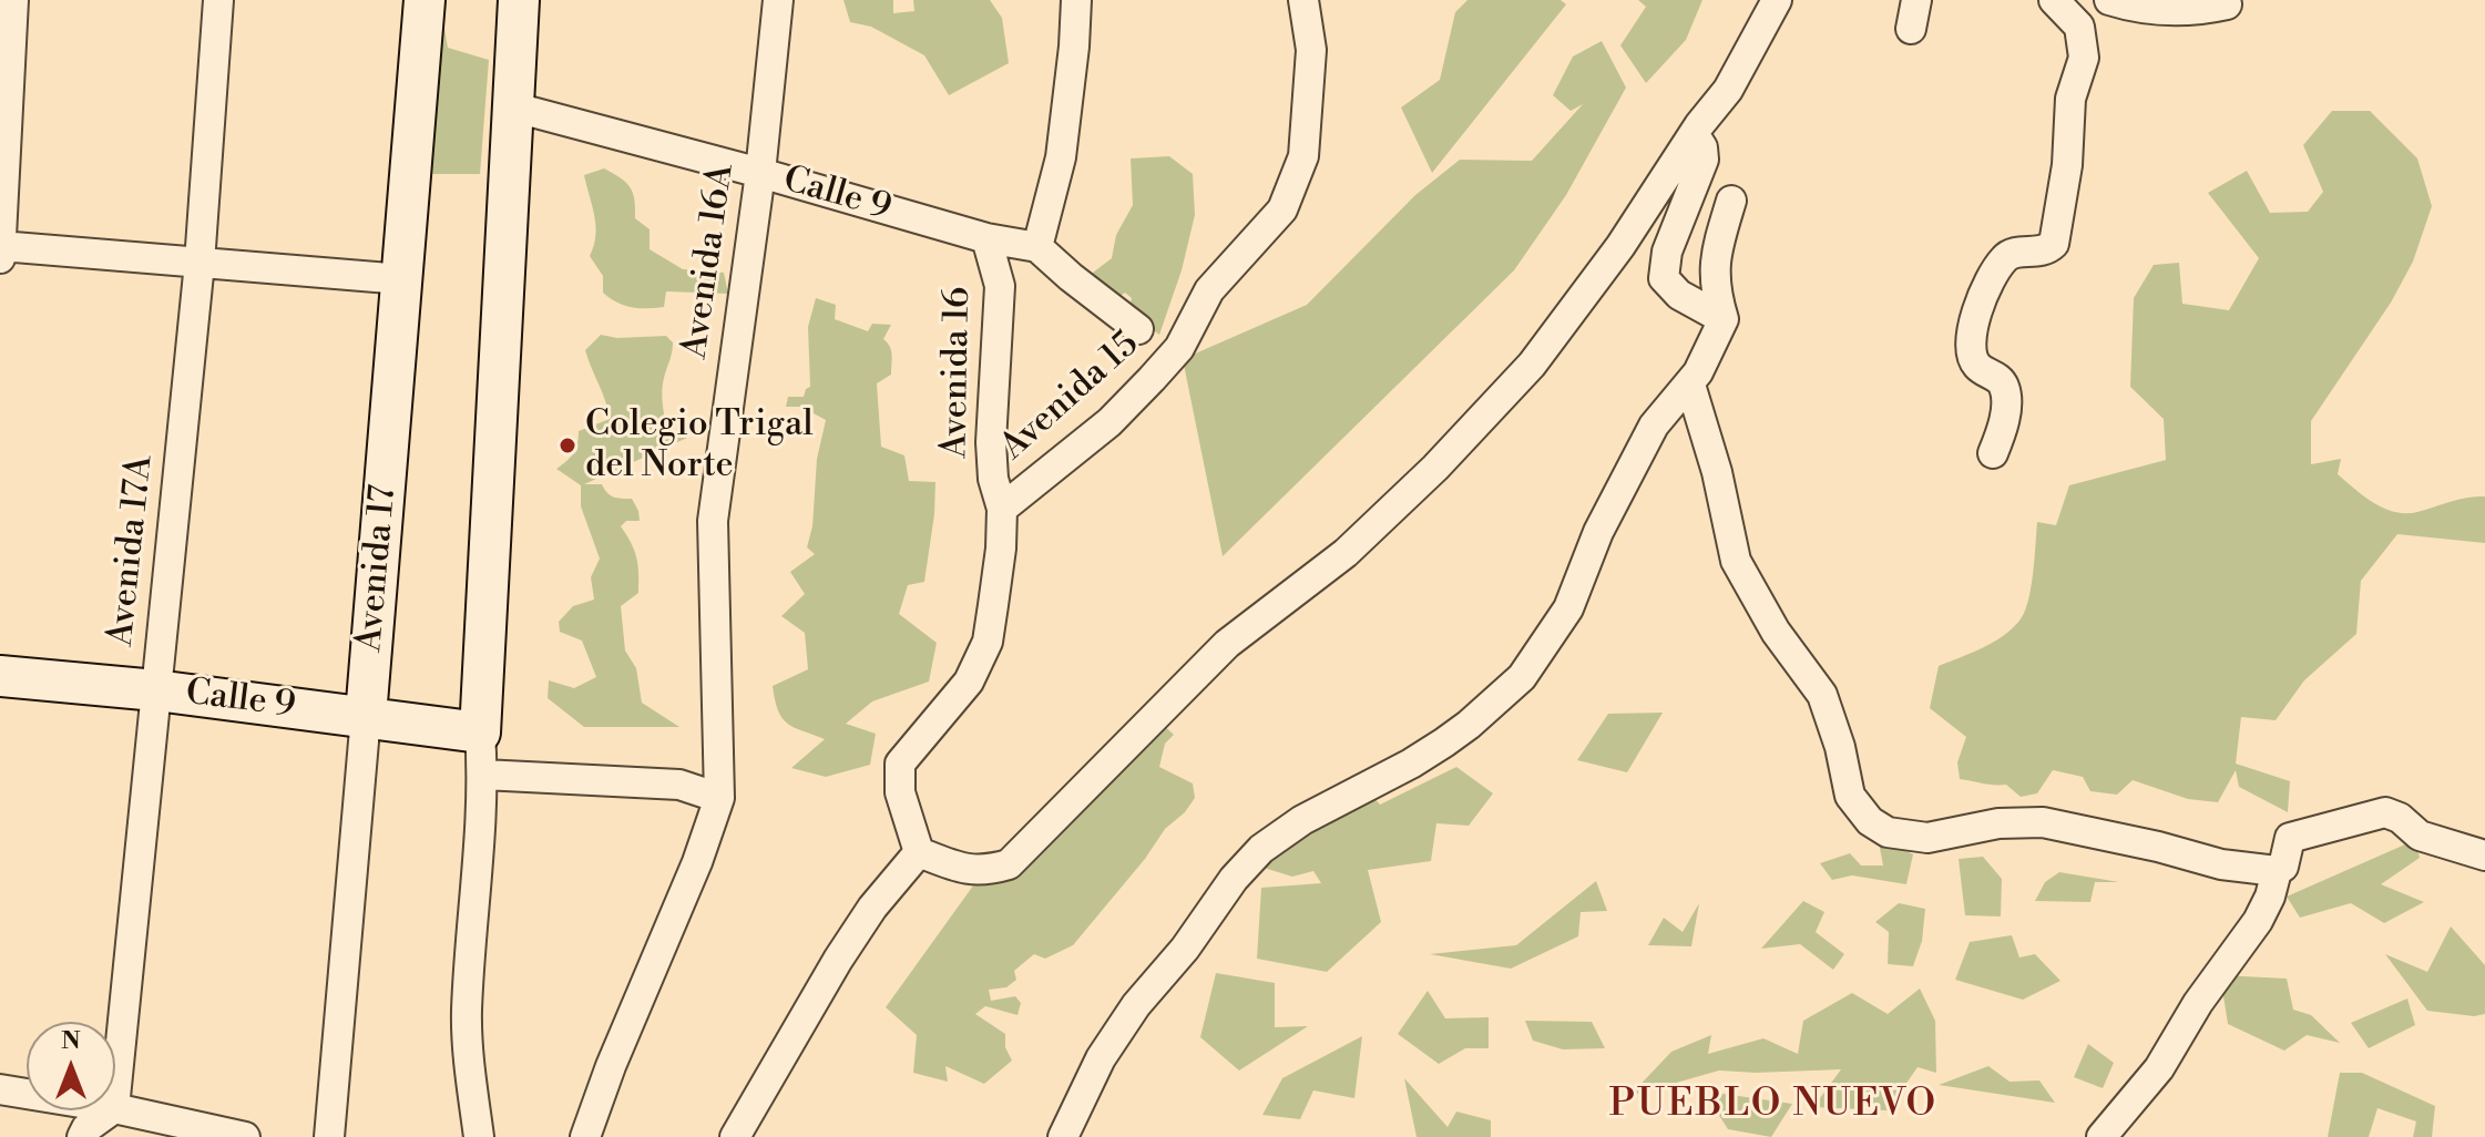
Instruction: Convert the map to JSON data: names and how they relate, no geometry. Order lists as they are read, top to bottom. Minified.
{"streets":{"main road":["Calle 9","Avenida 17"],"street":["Avenida 16A","Avenida 16","Avenida 15","Avenida 17A"]},"crossings":[["Calle 9","Avenida 16A"],["Calle 9","Avenida 16"],["Calle 9","Avenida 17A"],["Calle 9","Avenida 17"],["Avenida 16","Avenida 15"]],"districts":["PUEBLO NUEVO"],"places":["Colegio Trigal del Norte"],"north":"top"}
